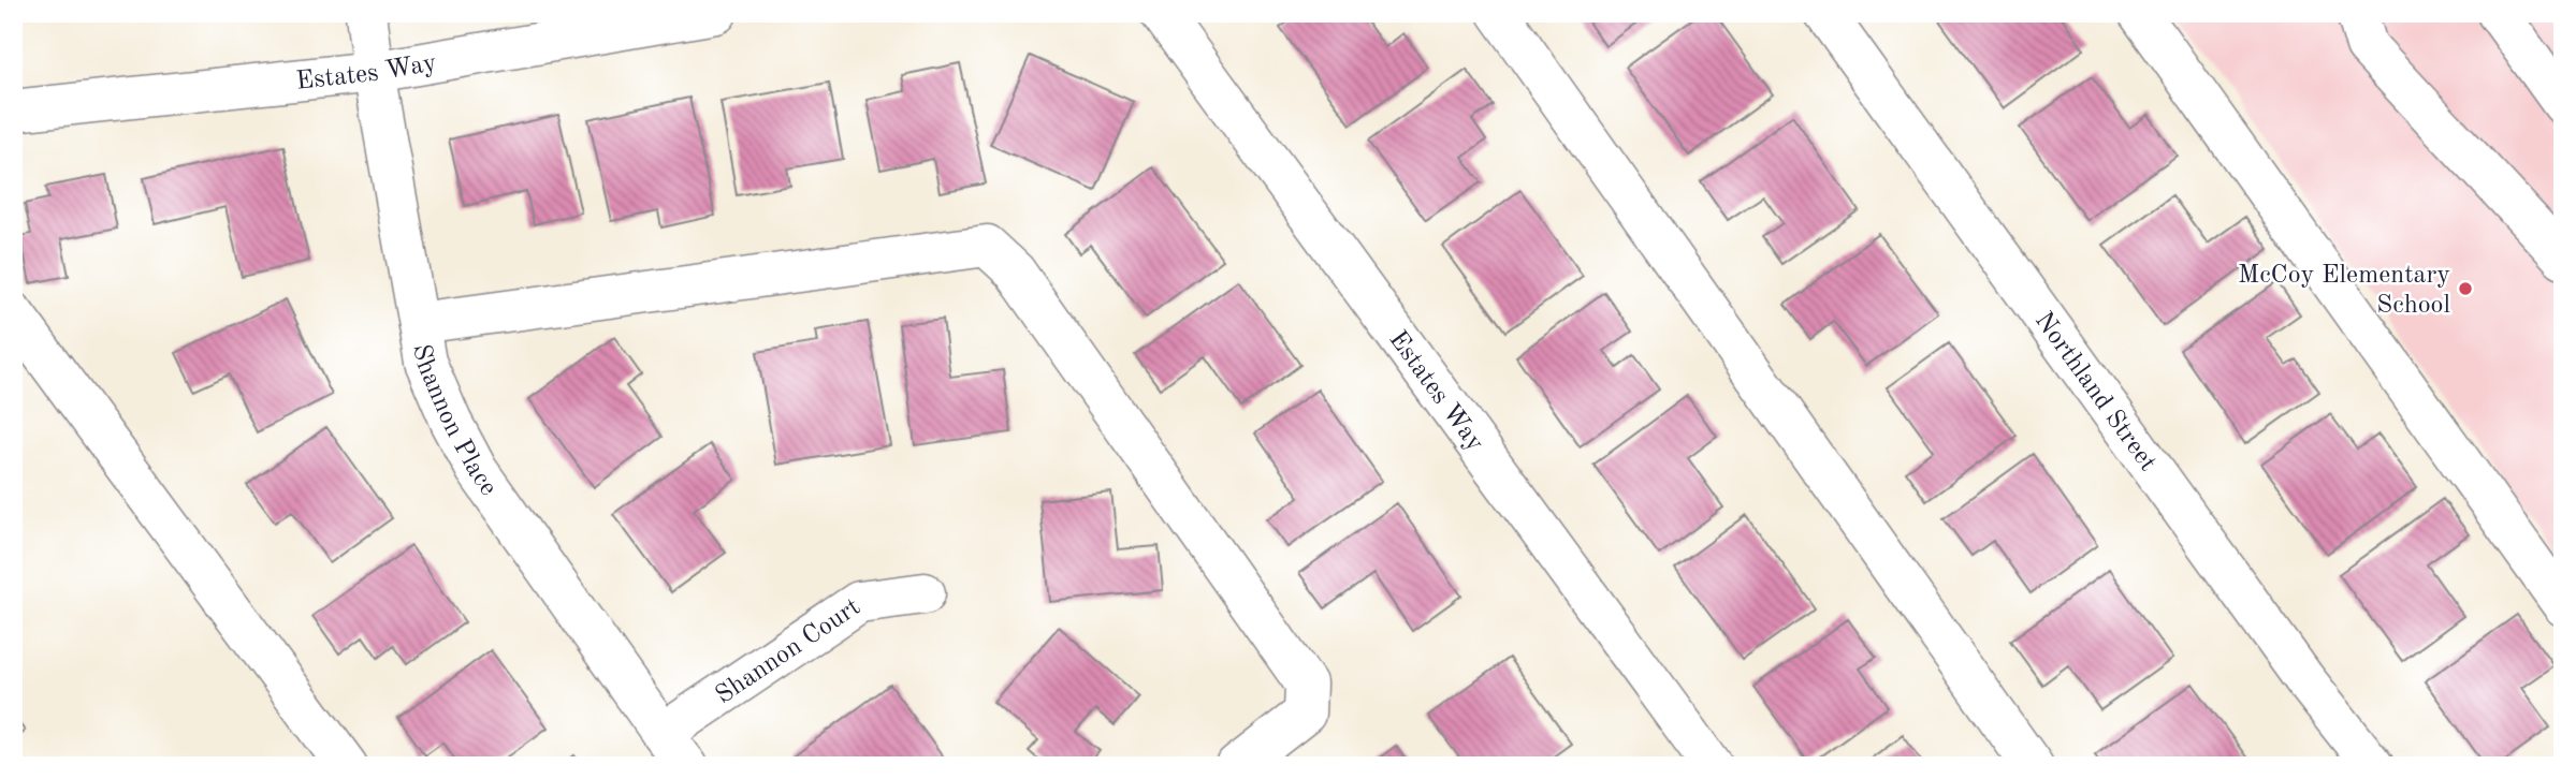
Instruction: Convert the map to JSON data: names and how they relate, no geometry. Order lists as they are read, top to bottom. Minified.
{"streets":{"street":["Estates Way","Northland Street","Shannon Place","Shannon Court"]},"crossings":[["Estates Way","Shannon Place"],["Shannon Place","Shannon Court"]],"places":["McCoy Elementary School"]}
